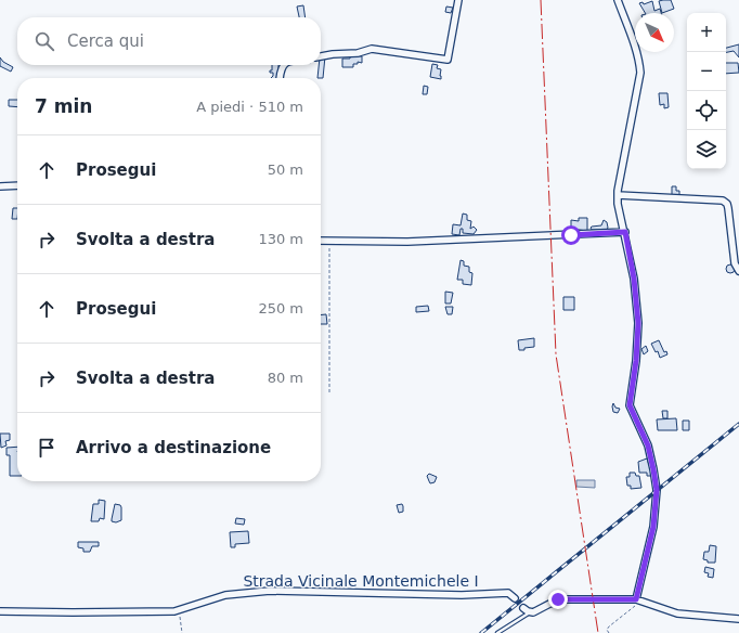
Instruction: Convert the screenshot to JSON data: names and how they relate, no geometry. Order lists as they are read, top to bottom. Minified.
{"streets":{"street":["Strada Vicinale Montemichele I"]},"north":"bottom right","page":{"map_buttons":["+","−"],"search":"Cerca qui","heading":["7 min","A piedi · 510 m"],"list":[["Prosegui","50 m"],["Svolta a destra","130 m"],["Prosegui","250 m"],["Svolta a destra","80 m"],"Arrivo a destinazione"]}}
